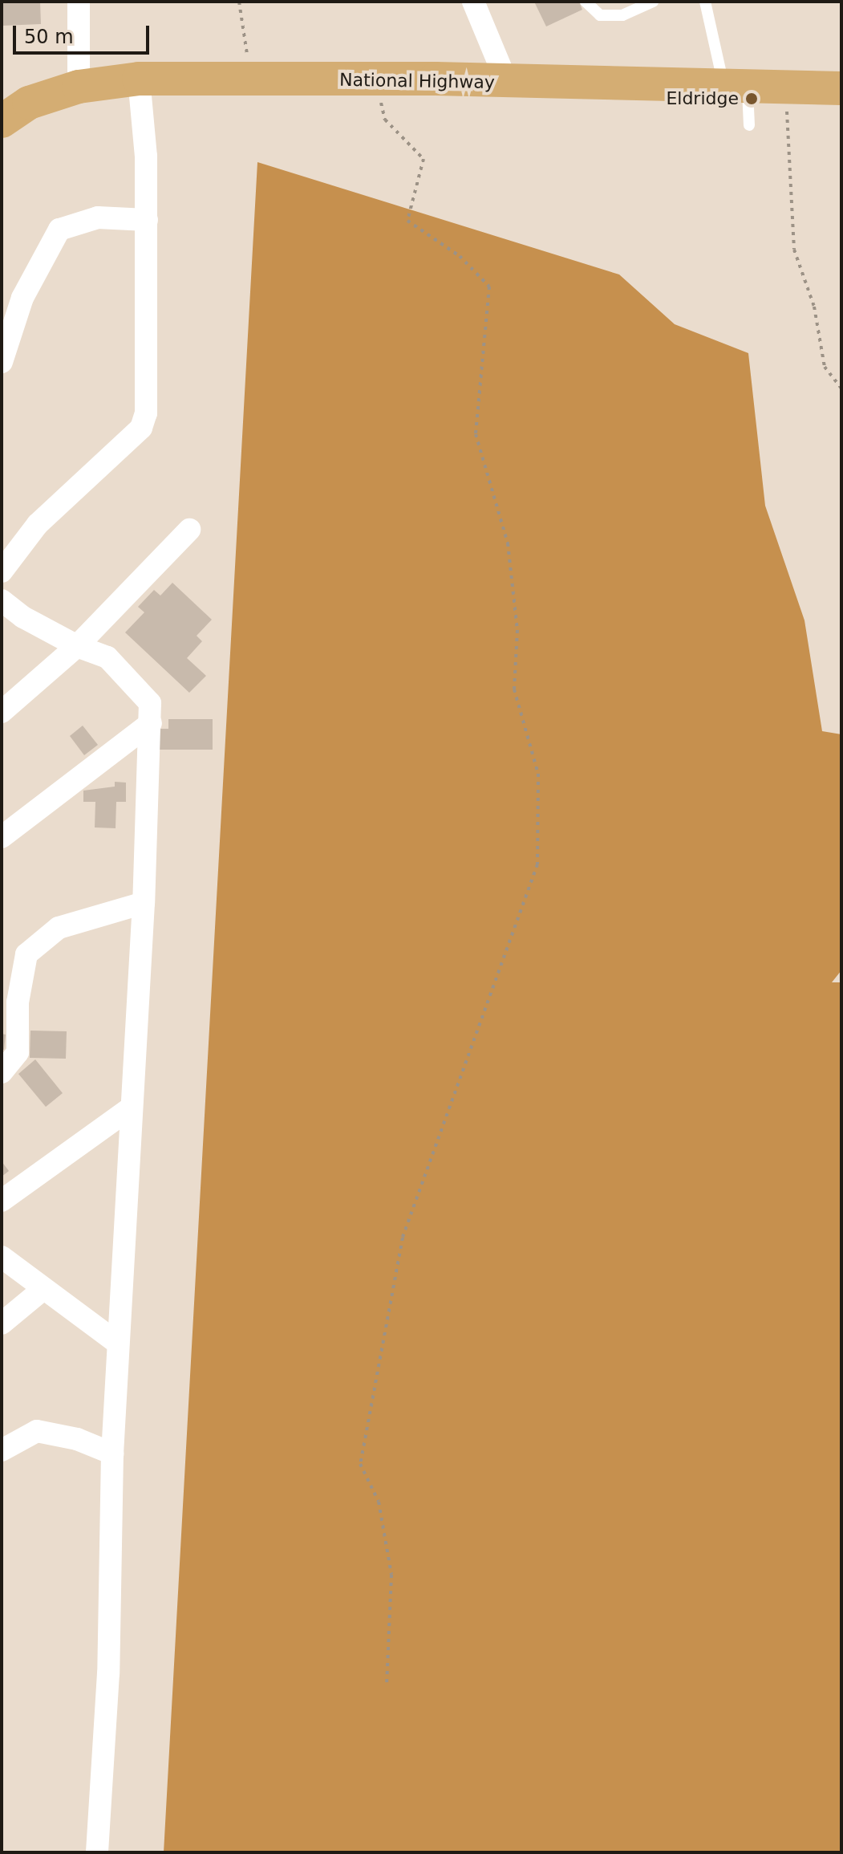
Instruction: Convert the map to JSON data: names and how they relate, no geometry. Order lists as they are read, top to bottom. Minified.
{"streets":{"main road":["National Highway"]},"places":["Eldridge"],"scale_bar":"50 m"}
